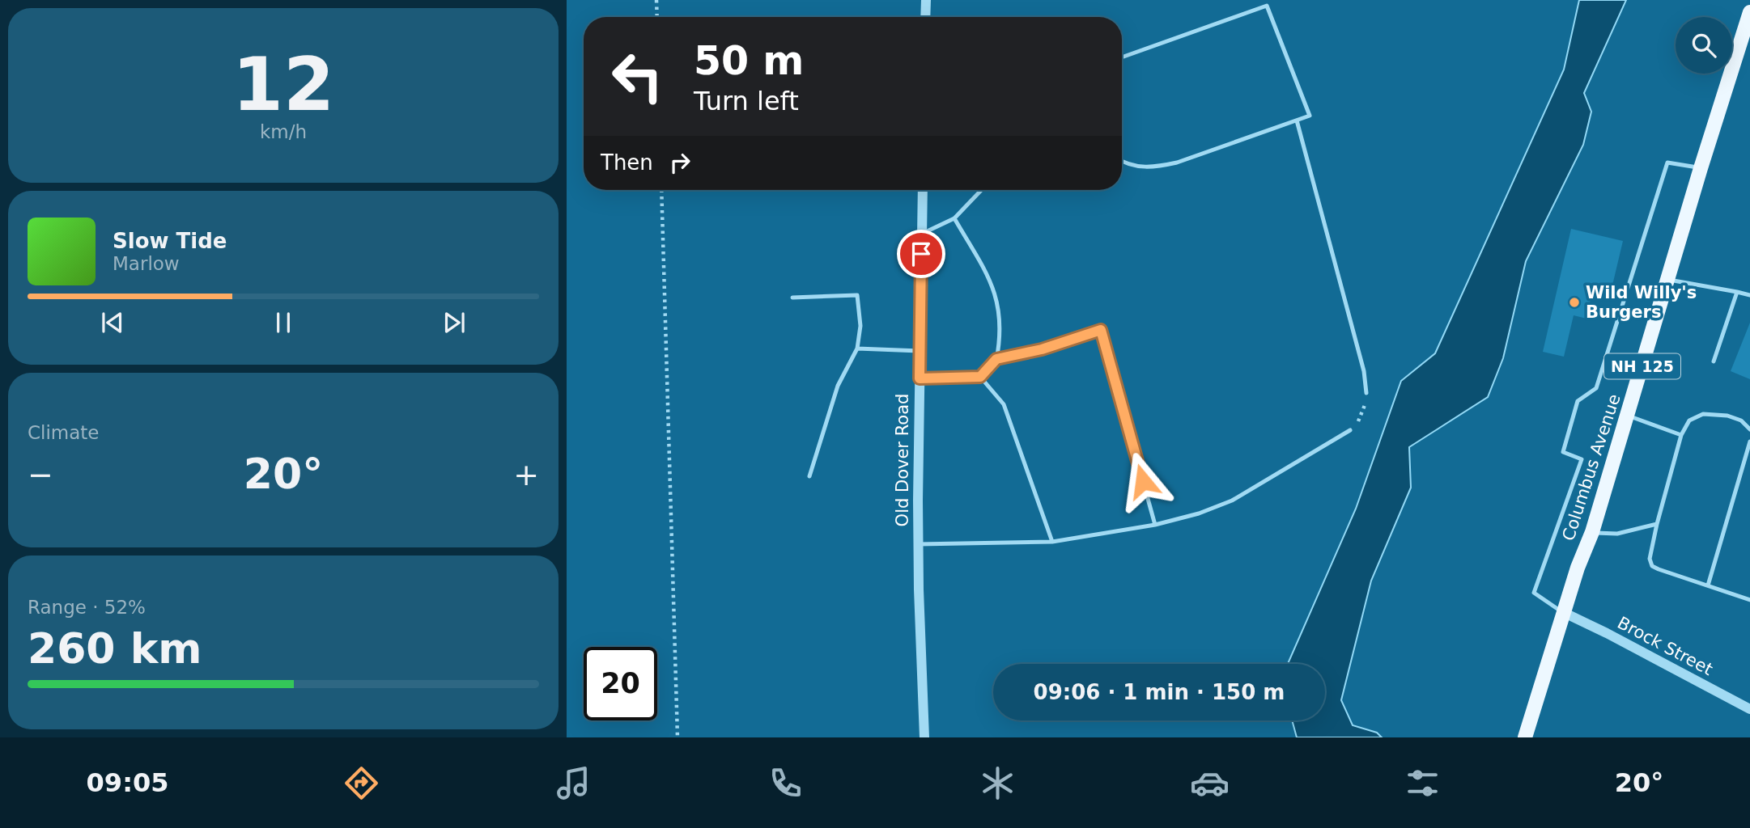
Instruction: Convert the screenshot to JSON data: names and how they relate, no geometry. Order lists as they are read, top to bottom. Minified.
{"streets":{"main road":["NH 125","Columbus Avenue"],"street":["Old Dover Road","Brock Street"]},"crossings":[["Columbus Avenue","Brock Street"]],"places":["Wild Willy's Burgers"],"page":{"tile":[["12","km/h"],"Climate",["Range · 52%","260 km"]],"turn":["50 m","Turn left"],"then":"Then","song":["Slow Tide","Marlow"],"heat":["−","20°","+"],"limit":"20","trip":"09:06 · 1 min · 150 m","tabs":["09:05","20°"]}}
